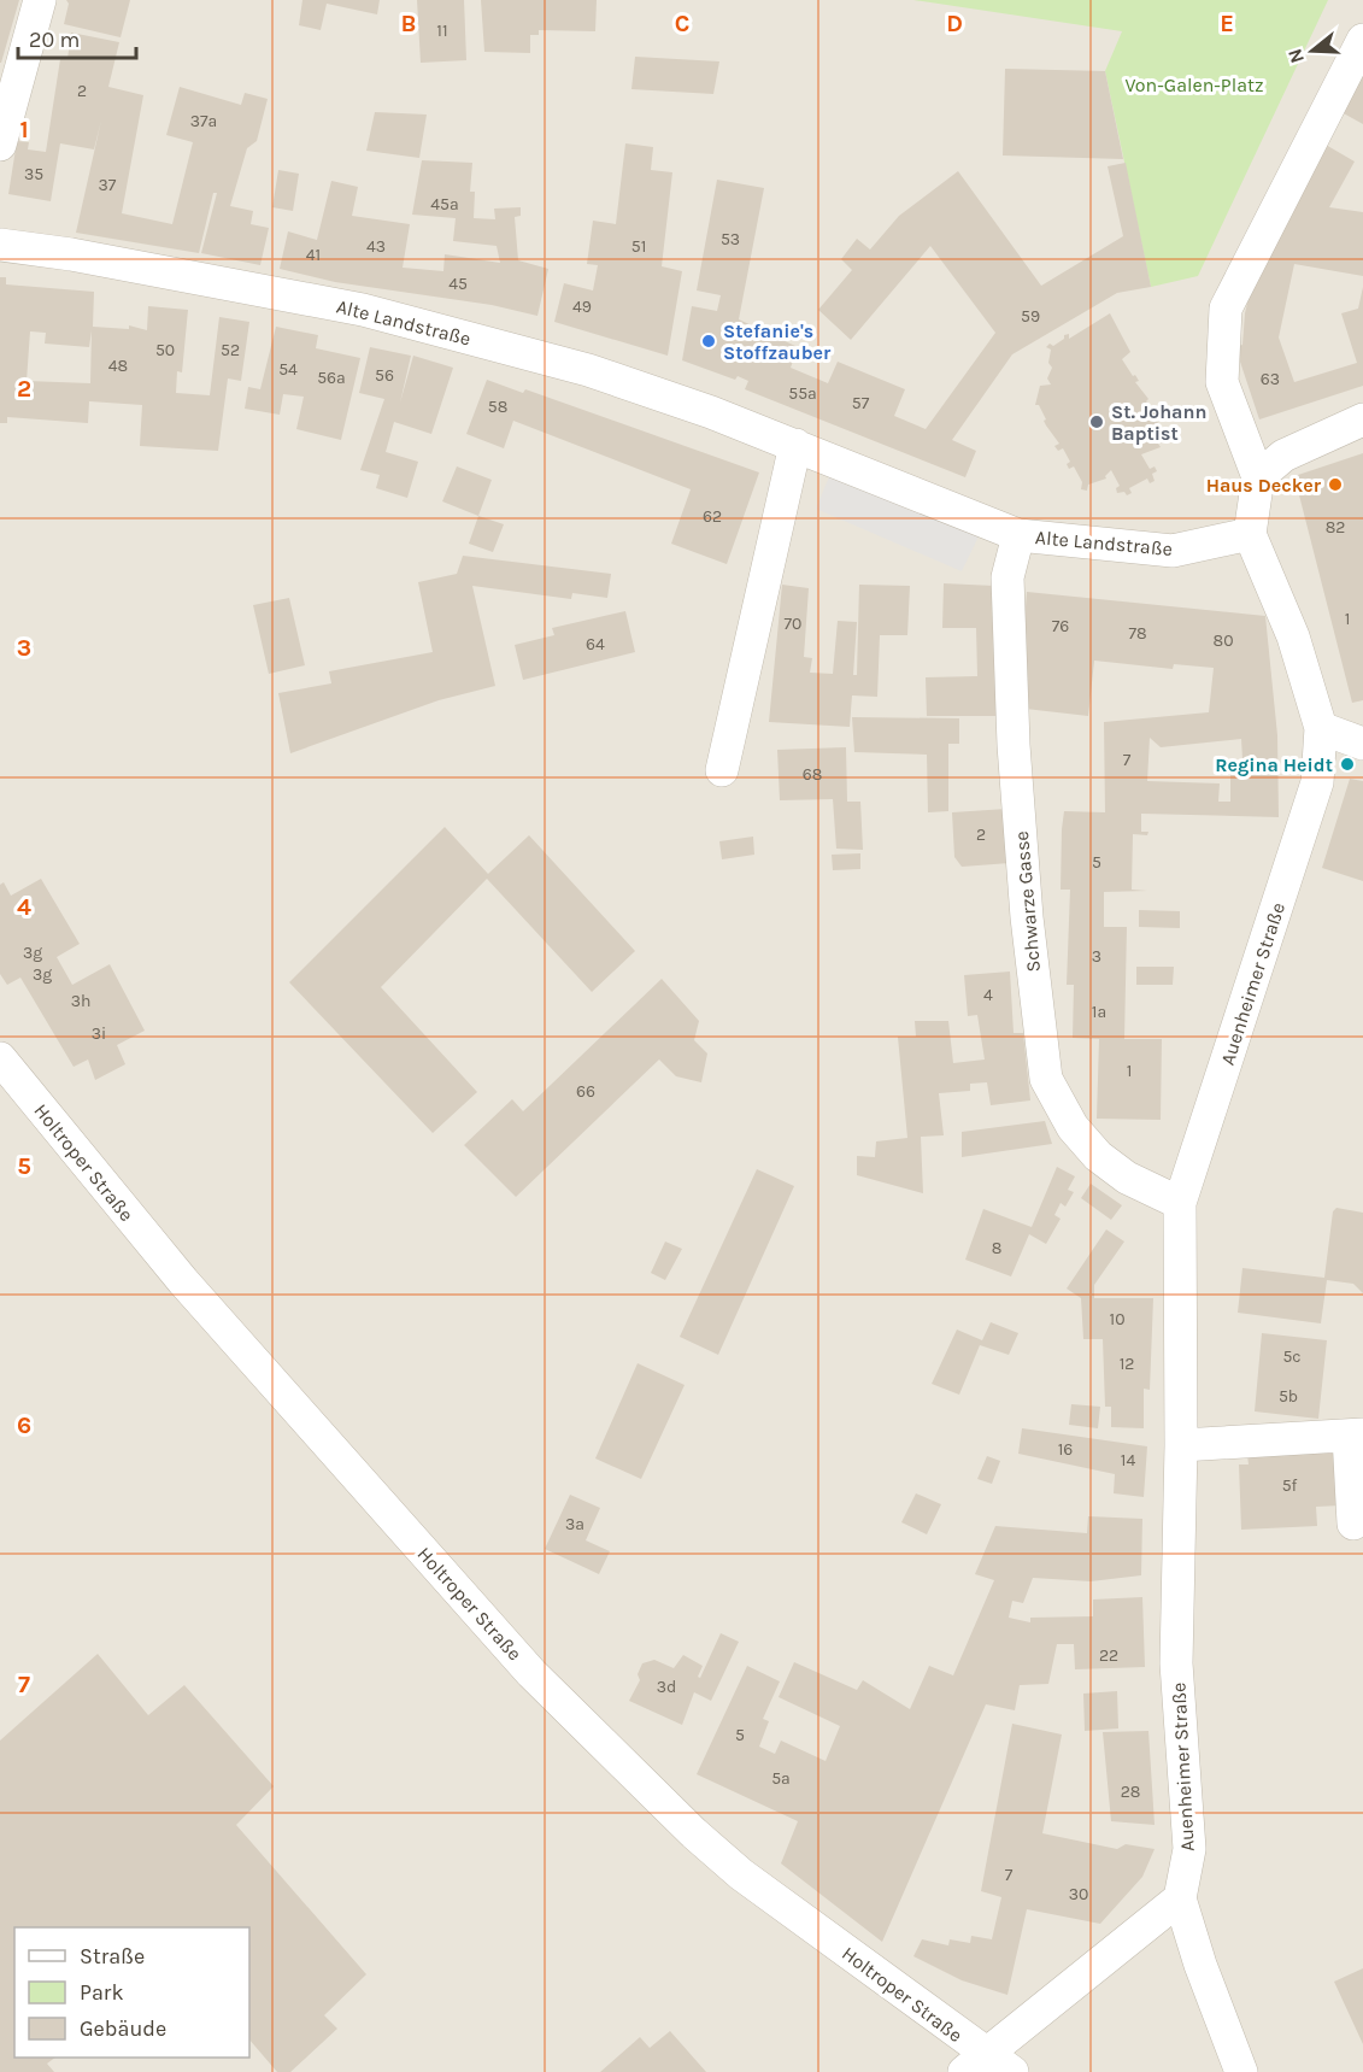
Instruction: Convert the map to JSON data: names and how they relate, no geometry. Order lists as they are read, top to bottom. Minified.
{"streets":{"street":["Alte Landstraße","Schwarze Gasse","Auenheimer Straße","Holtroper Straße"]},"crossings":[["Alte Landstraße","Schwarze Gasse"],["Alte Landstraße","Auenheimer Straße"],["Schwarze Gasse","Auenheimer Straße"]],"parks":["Von-Galen-Platz"],"places":["Stefanie's Stoffzauber","St. Johann Baptist","Haus Decker","Regina Heidt"],"house_numbers":["11","2","37a","35","37","45a","53","43","51","41","45","49","59","50","52","48","54","56","56a","63","55a","57","58","62","82","1","70","76","78","80","64","7","68","2","5","3g","3","3g","4","3h","1a","3i","1","66","8","10","5c","12","5b","16","14","5f","3a","22","3d","5","5a","28","7","30"],"legend":["Straße","Park","Gebäude"],"scale_bar":"20 m","north":"left","grid":{"columns":["B","C","D","E"],"rows":["1","2","3","4","5","6","7"]}}
